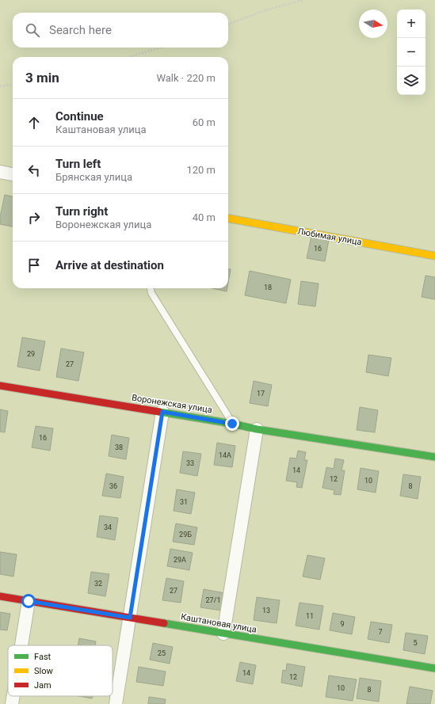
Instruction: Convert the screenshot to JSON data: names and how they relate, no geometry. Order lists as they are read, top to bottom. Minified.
{"streets":{"street":["Любимая улица","Воронежская улица","Каштановая улица"]},"house_numbers":["16","18","29","27","17","16","38","14А","33","14","12","10","36","8","31","34","29Б","29А","32","27","27/1","13","11","9","7","5","25","14","12","10","8"],"legend":["Fast","Slow","Jam"],"north":"right","page":{"map_buttons":["+","−"],"search":"Search here","heading":["3 min","Walk · 220 m"],"list":[["Continue","Каштановая улица","60 m"],["Turn left","Брянская улица","120 m"],["Turn right","Воронежская улица","40 m"],"Arrive at destination"]}}
